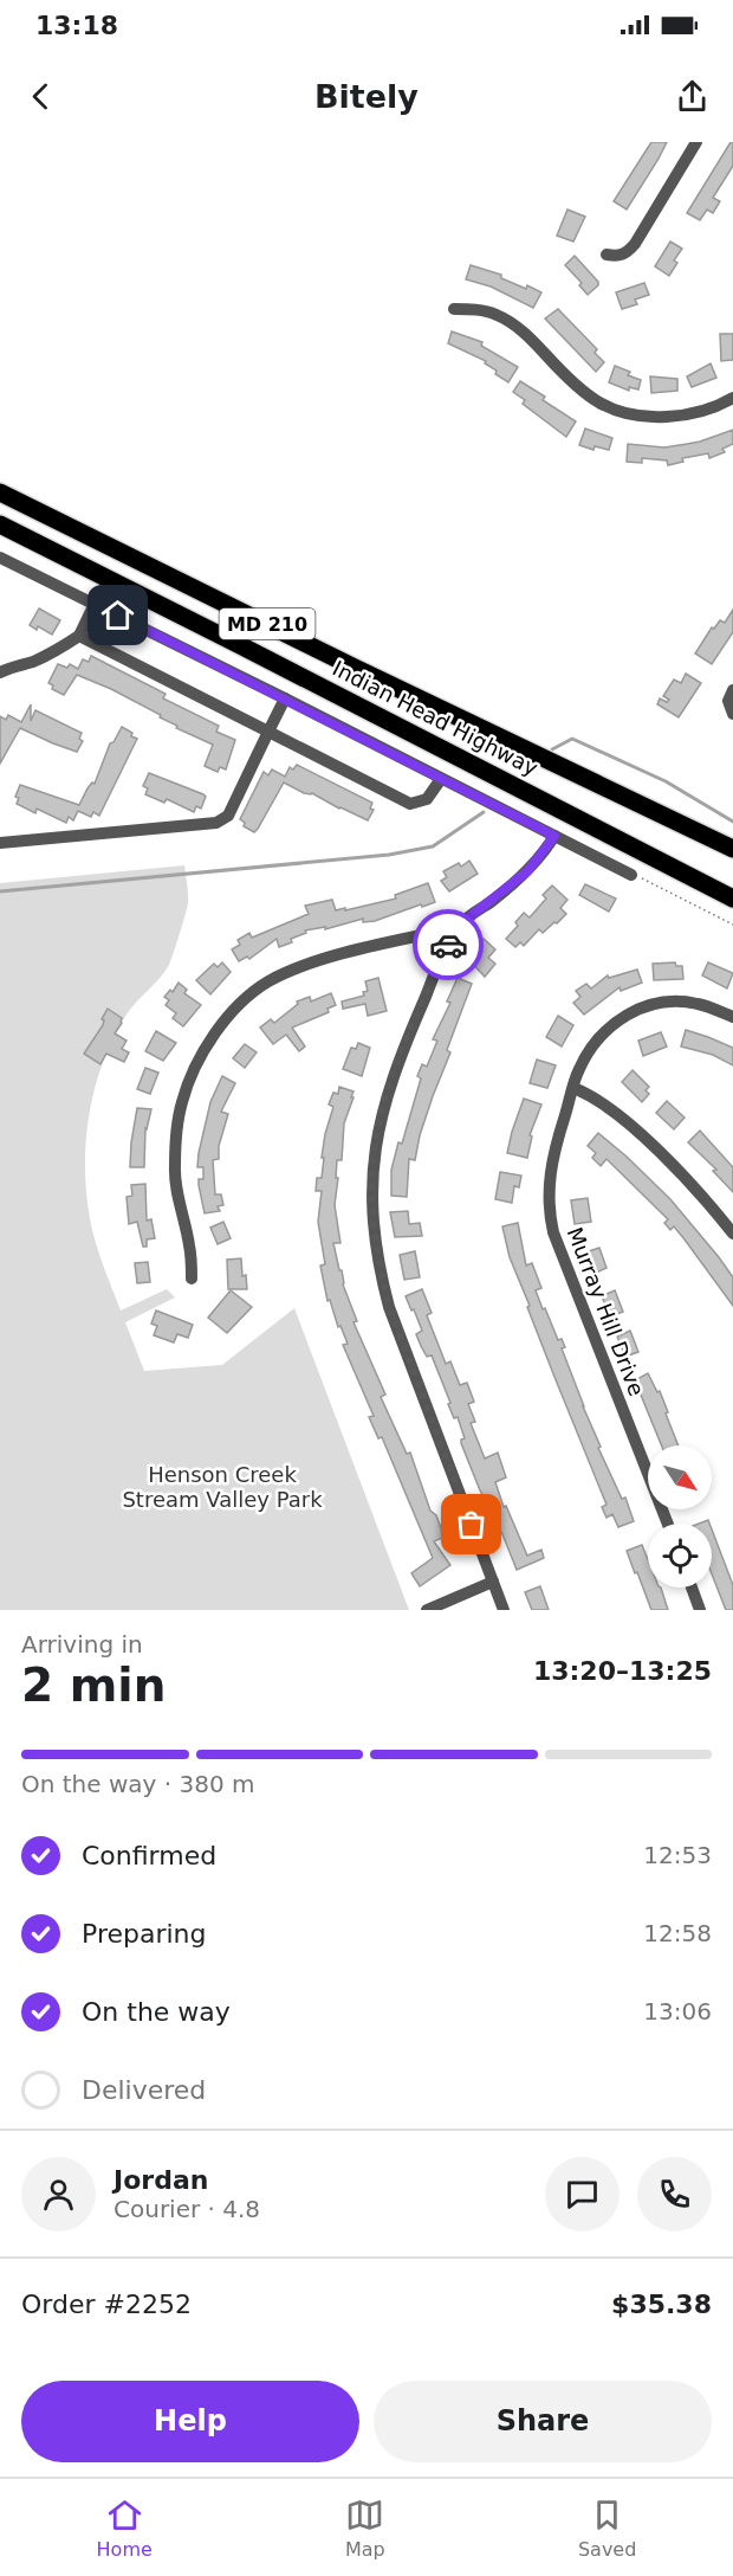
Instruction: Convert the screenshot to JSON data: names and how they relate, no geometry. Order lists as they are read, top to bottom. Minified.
{"streets":{"highway":["MD 210","Indian Head Highway"],"street":["Murray Hill Drive"]},"parks":["Henson Creek Stream Valley Park"],"north":"bottom right","page":{"status":"13:18","header":"Bitely","heading":["2 min","Arriving in","13:20–13:25"],"panel":["Jordan","Courier · 4.8","Order #2252","$35.38"],"bar":"On the way · 380 m","list":[["Confirmed","12:53"],["Preparing","12:58"],["On the way","13:06"],"Delivered"],"buttons":["Help","Share"],"tabs":["Home","Map","Saved"]}}
